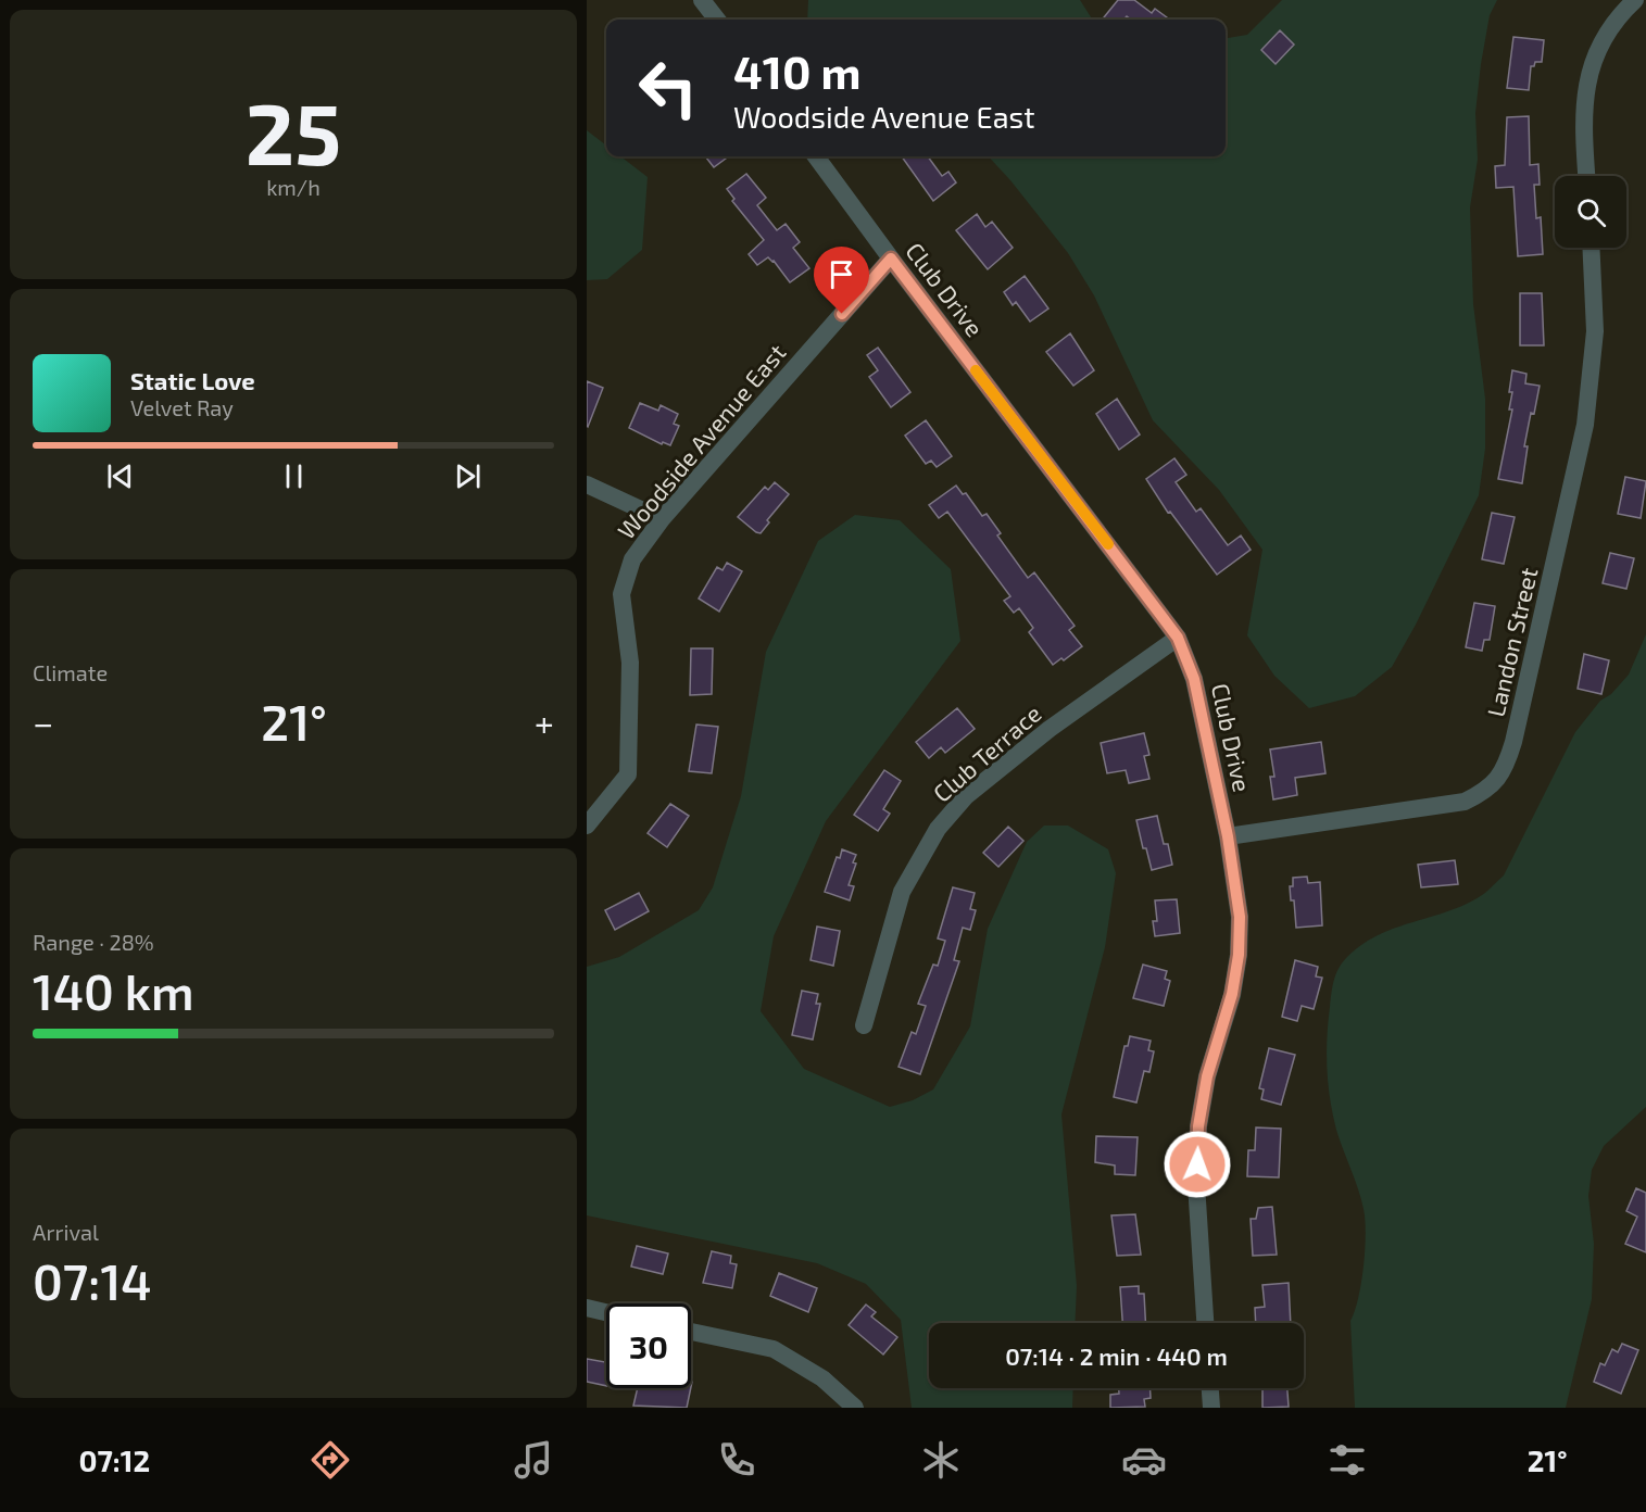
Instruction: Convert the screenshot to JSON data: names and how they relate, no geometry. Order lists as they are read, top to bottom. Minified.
{"streets":{"street":["Club Drive","Woodside Avenue East","Landon Street","Club Terrace"]},"crossings":[["Club Drive","Woodside Avenue East"],["Club Drive","Landon Street"],["Club Drive","Club Terrace"]],"page":{"tile":[["25","km/h"],"Climate",["Range · 28%","140 km"],["Arrival","07:14"]],"turn":["410 m","Woodside Avenue East"],"song":["Static Love","Velvet Ray"],"heat":["−","21°","+"],"limit":"30","trip":"07:14 · 2 min · 440 m","tabs":["07:12","21°"]}}
